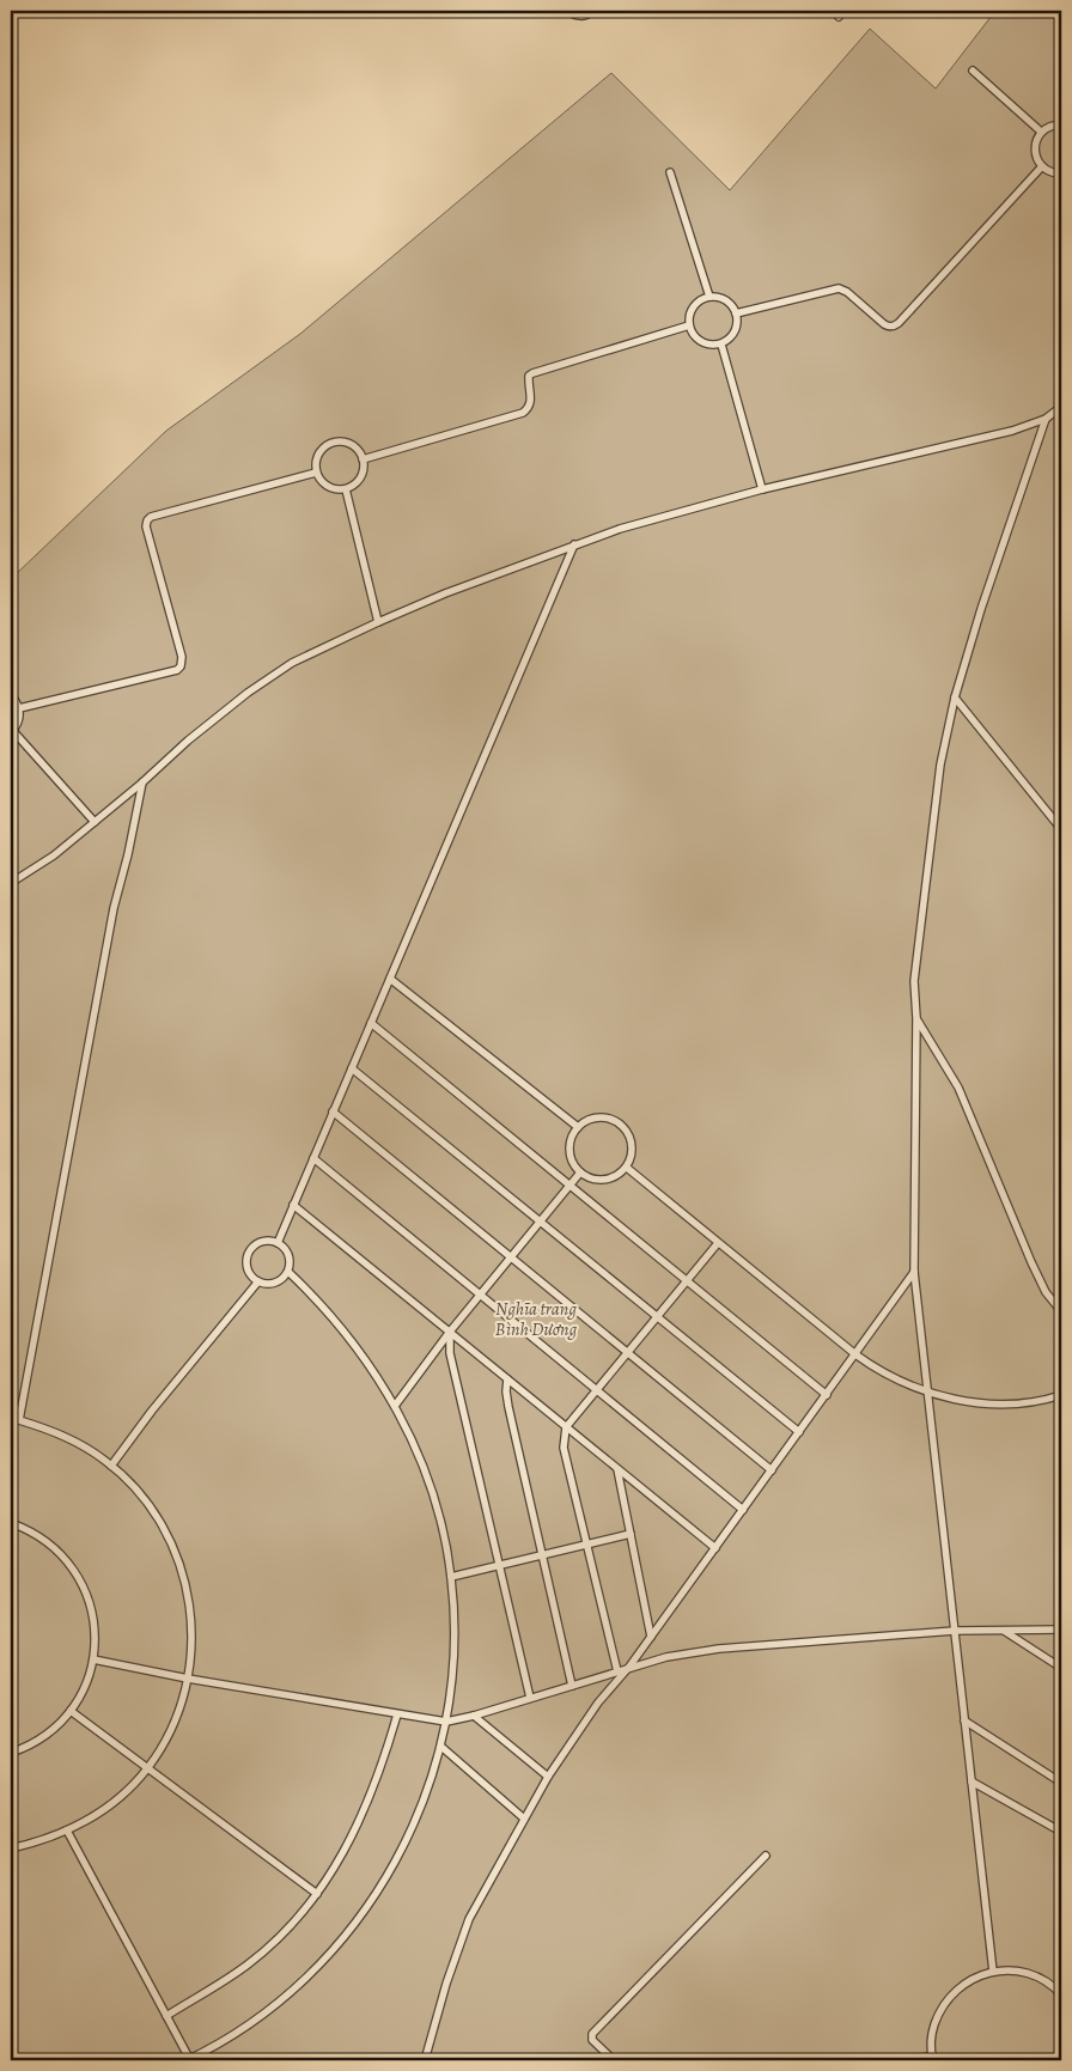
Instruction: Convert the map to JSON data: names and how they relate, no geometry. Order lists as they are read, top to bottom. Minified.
{"parks":["Nghĩa trang Bình Dương"]}
